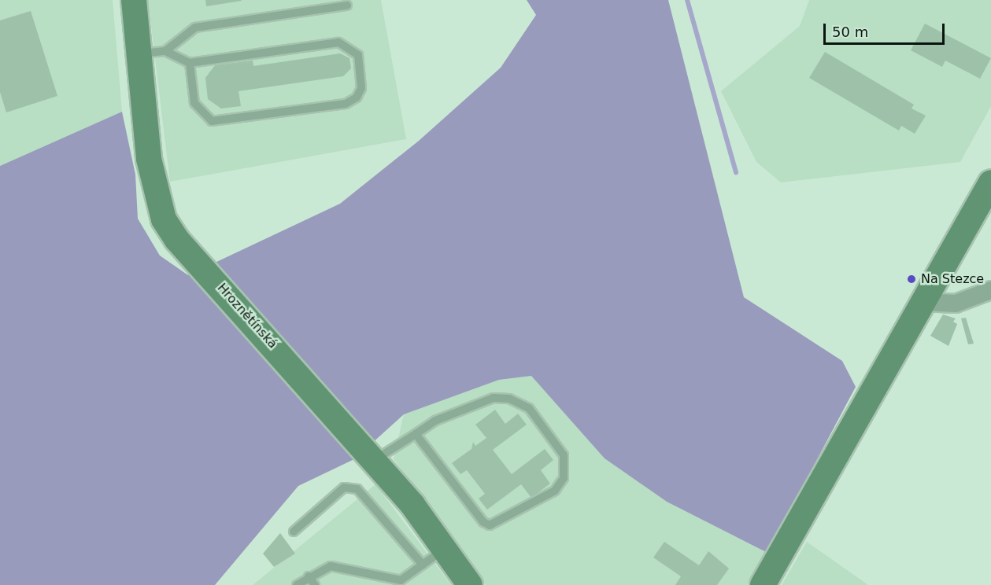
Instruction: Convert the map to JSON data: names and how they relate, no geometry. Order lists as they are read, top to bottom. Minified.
{"streets":{"street":["Hroznětínská"]},"places":["Na Stezce"],"scale_bar":"50 m"}
